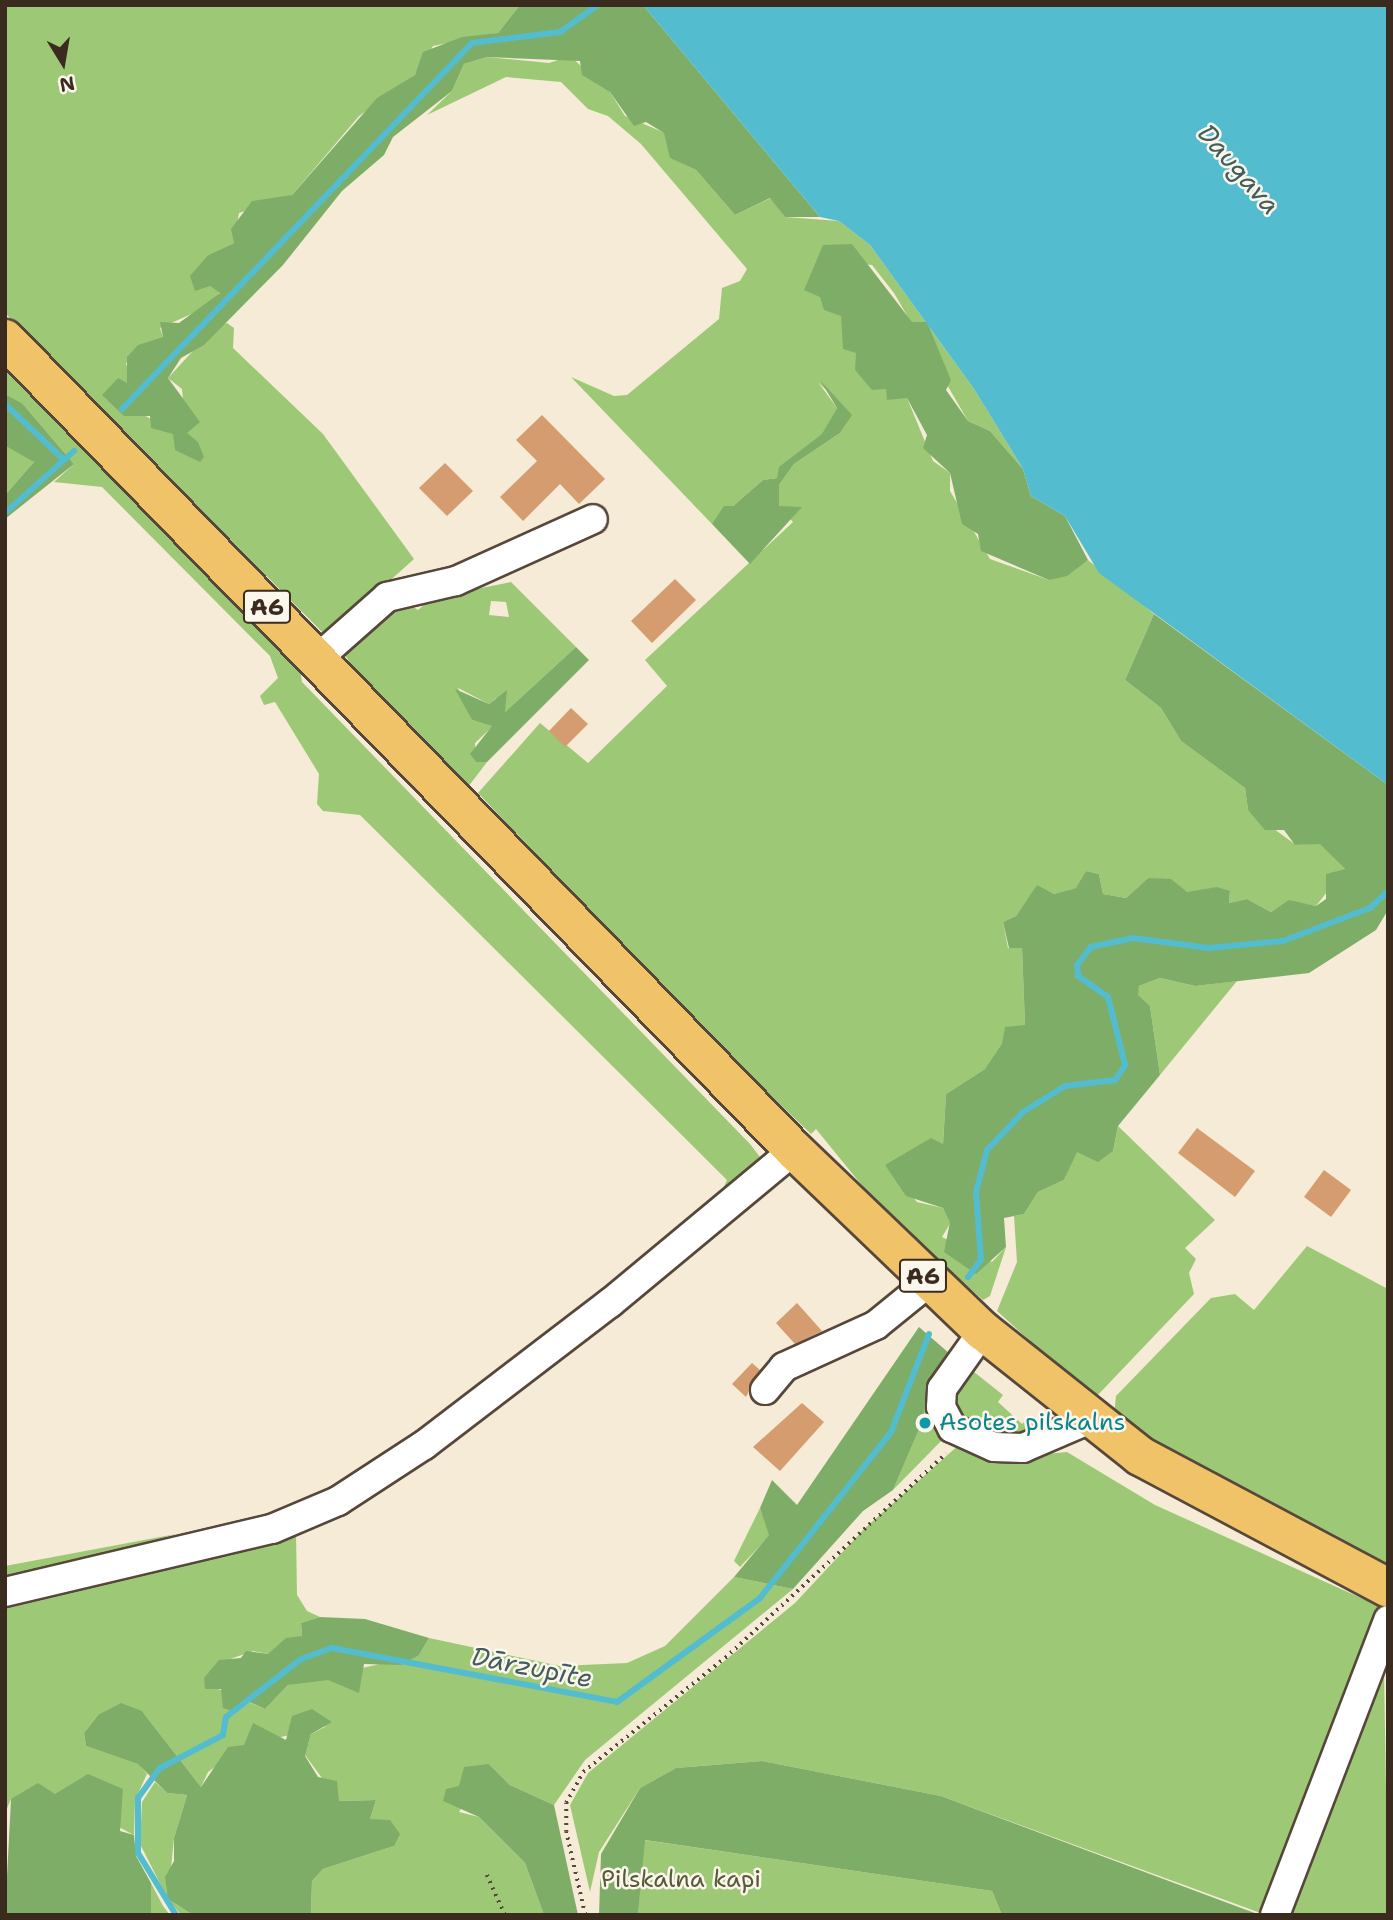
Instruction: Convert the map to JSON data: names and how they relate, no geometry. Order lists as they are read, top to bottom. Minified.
{"streets":{"highway":["A6"]},"water":["Daugava","Dārzupīte"],"parks":["Pilskalna kapi"],"places":["Asotes pilskalns"],"north":"bottom"}
